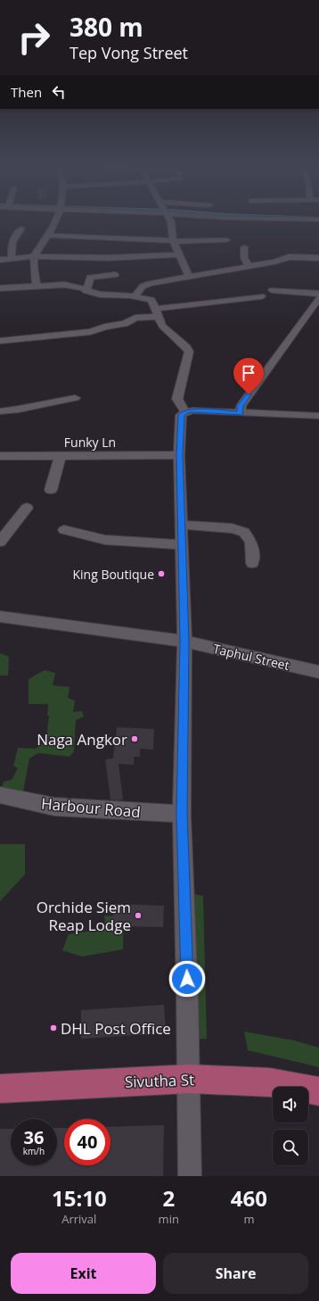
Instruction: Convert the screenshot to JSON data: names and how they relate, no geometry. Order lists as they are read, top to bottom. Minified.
{"streets":{"main road":["Sivutha St"],"street":["Funky Ln","Taphul Street","Harbour Road"]},"places":["King Boutique","Naga Angkor","Orchide Siem Reap Lodge","DHL Post Office"],"page":{"turn":["380 m","Tep Vong Street"],"then":"Then","speed":"36 km/h","limit":"40","eta":["15:10","Arrival","2","min","460","m"],"buttons":["Exit","Share"]}}
